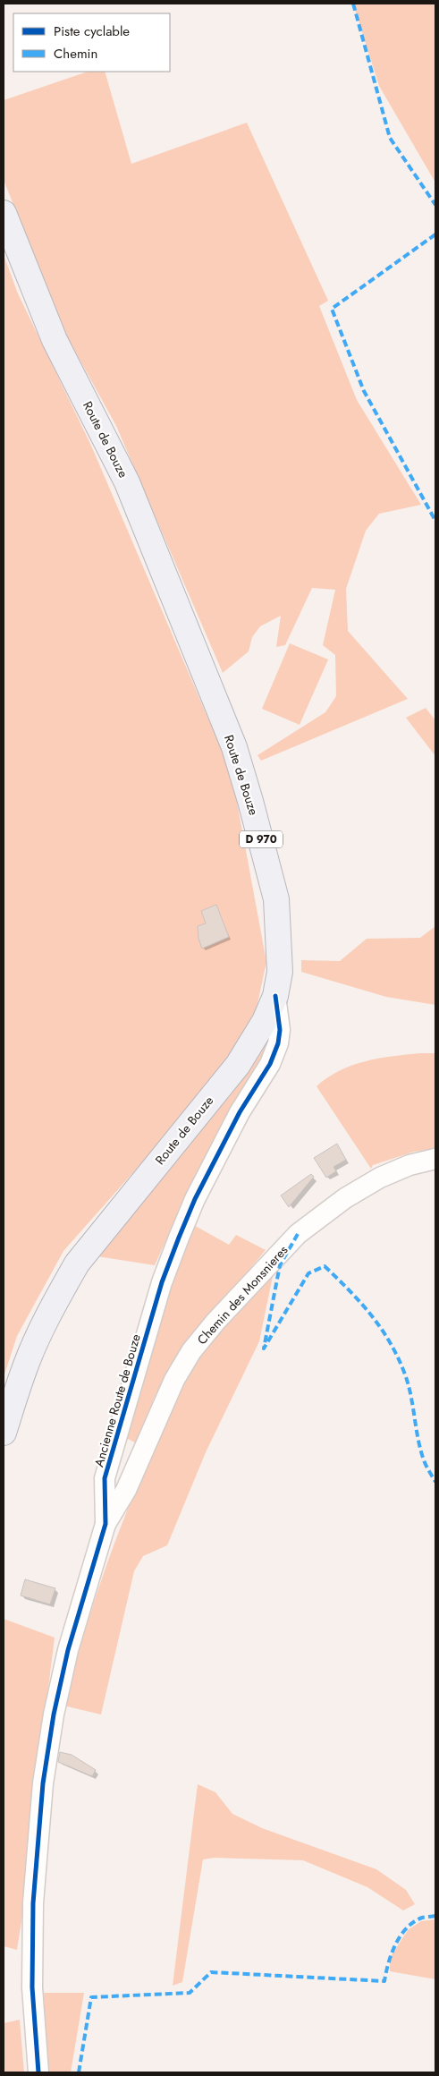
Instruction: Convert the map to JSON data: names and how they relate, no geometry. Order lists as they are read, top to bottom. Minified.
{"streets":{"main road":["Route de Bouze","D 970"],"street":["Chemin des Monsnieres","Ancienne Route de Bouze"]},"crossings":[["Route de Bouze","Ancienne Route de Bouze"],["Chemin des Monsnieres","Ancienne Route de Bouze"]],"legend":["Piste cyclable","Chemin"]}
